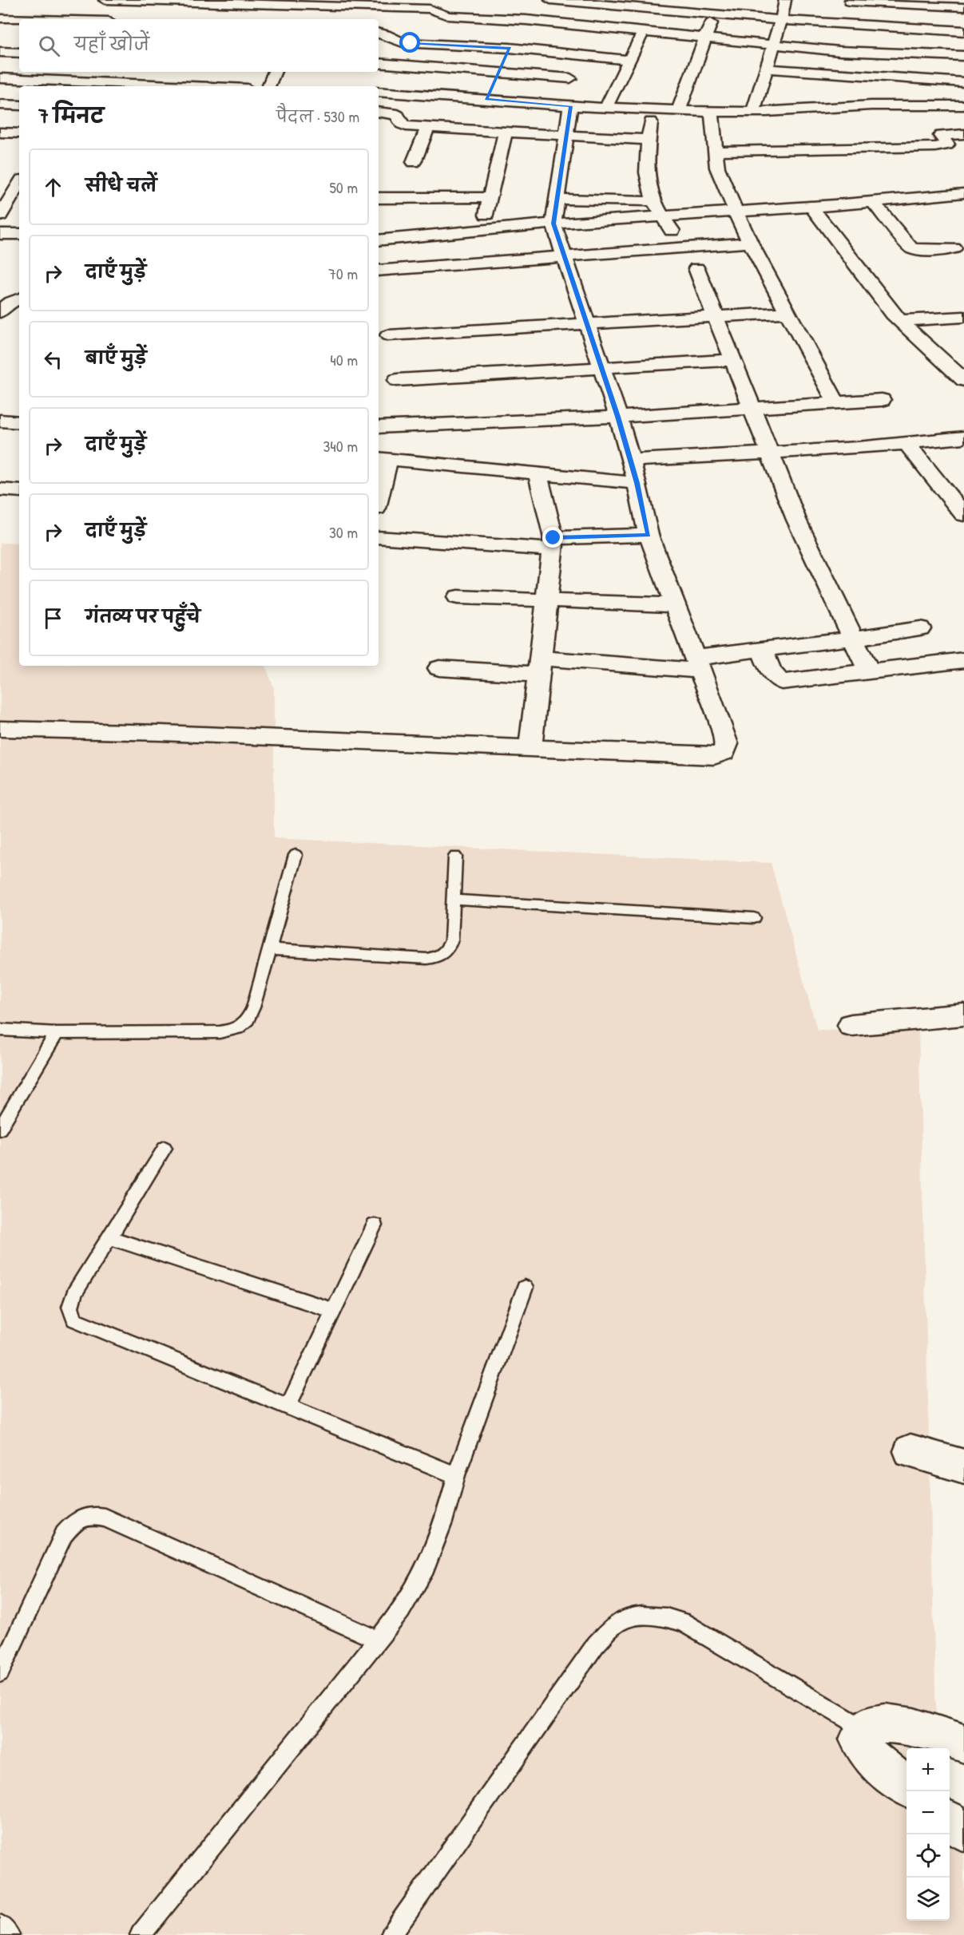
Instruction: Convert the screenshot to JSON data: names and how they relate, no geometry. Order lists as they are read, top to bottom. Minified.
{"page":{"search":"यहाँ खोजें","heading":["7 मिनट","पैदल · 530 m"],"list":[["सीधे चलें","50 m"],["दाएँ मुड़ें","70 m"],["बाएँ मुड़ें","40 m"],["दाएँ मुड़ें","340 m"],["दाएँ मुड़ें","30 m"],"गंतव्य पर पहुँचे"],"map_buttons":["+","−"]}}
